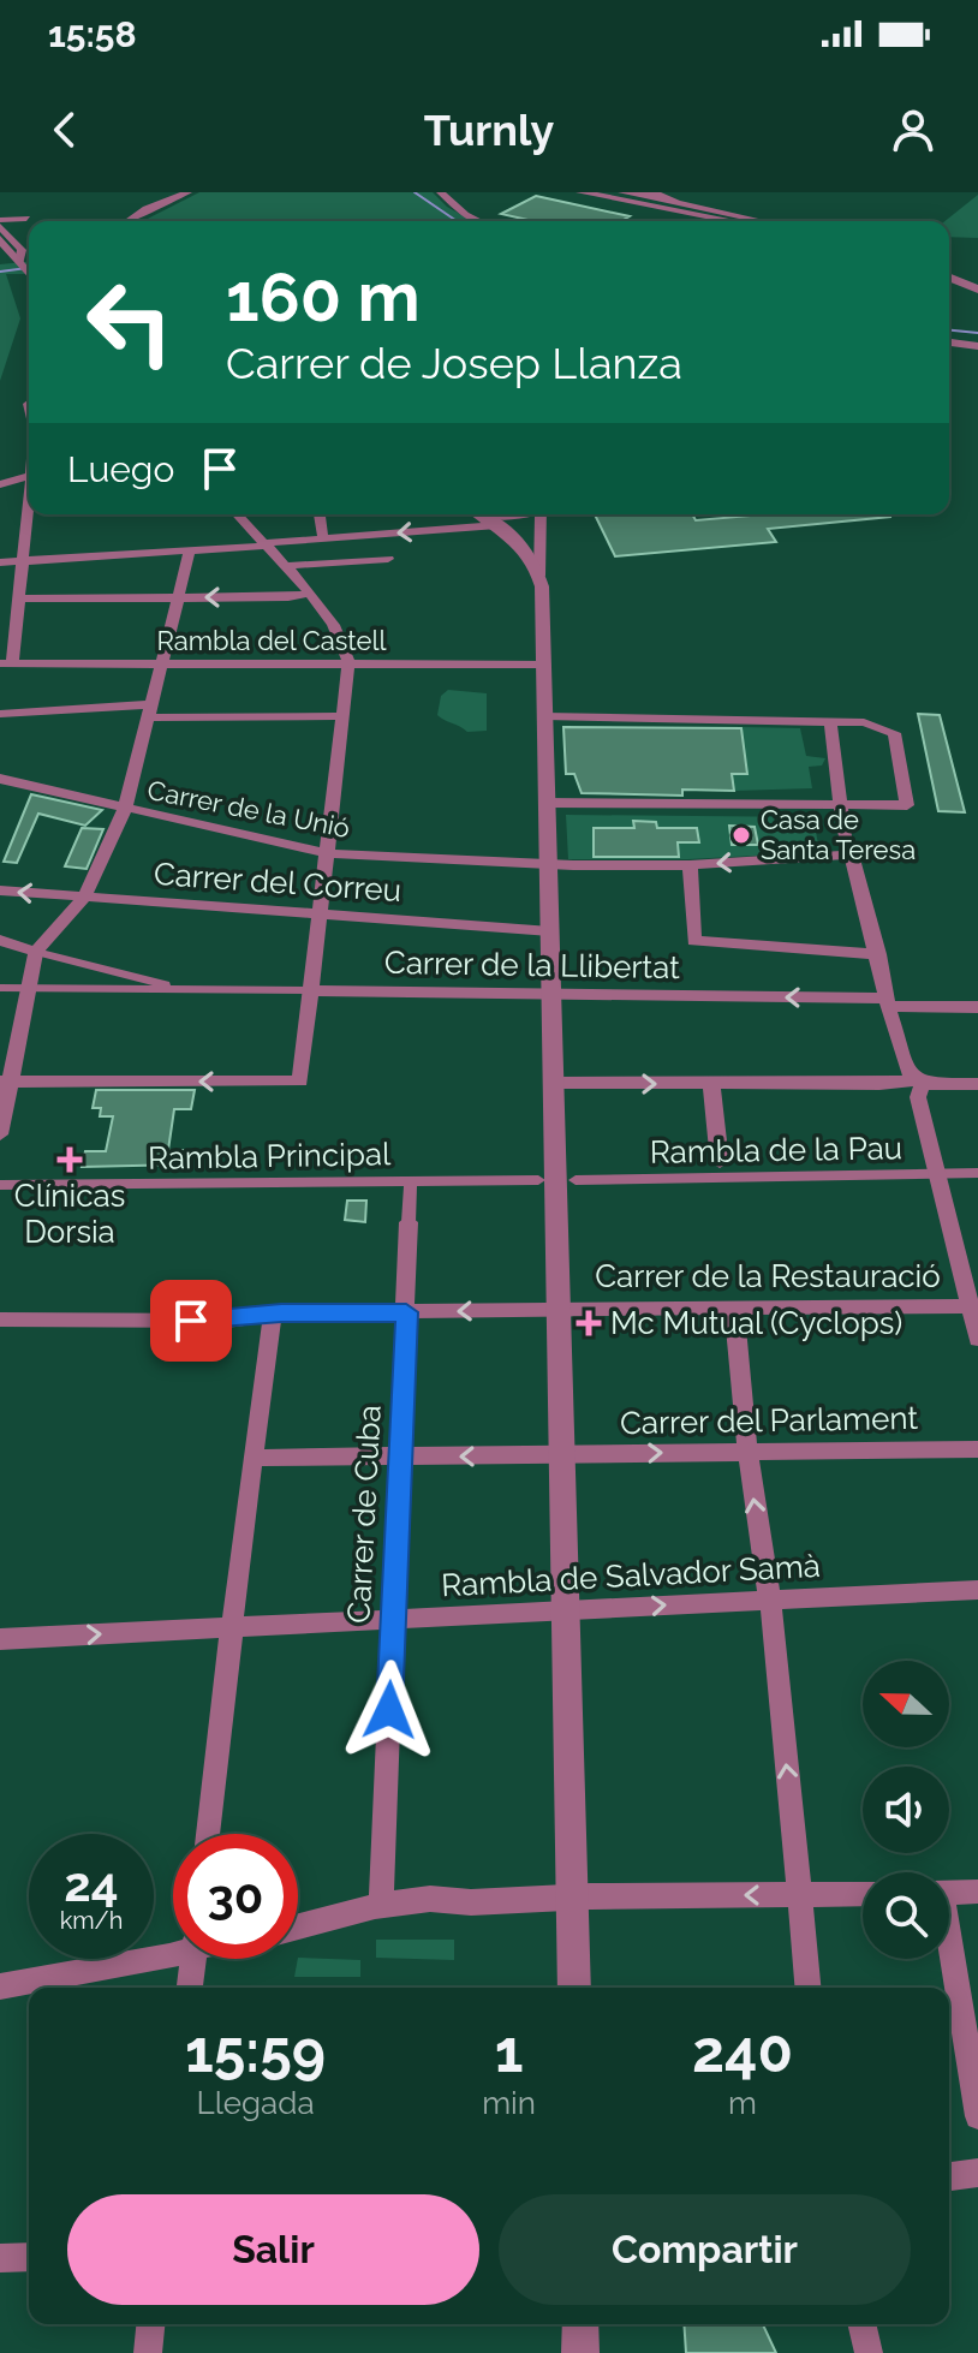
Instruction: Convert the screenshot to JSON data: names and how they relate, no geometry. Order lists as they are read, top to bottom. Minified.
{"streets":{"street":["Rambla del Castell","Carrer de la Unió","Carrer del Correu","Carrer de la Llibertat","Rambla de la Pau","Rambla Principal","Carrer de la Restauració","Carrer del Parlament","Carrer de Cuba","Rambla de Salvador Samà"]},"crossings":[["Rambla de la Pau","Rambla Principal"],["Rambla Principal","Carrer de Cuba"],["Carrer de la Restauració","Carrer de Cuba"],["Carrer del Parlament","Carrer de Cuba"],["Carrer de Cuba","Rambla de Salvador Samà"]],"one_way":["Rambla de Salvador Samà"],"places":{"other":["Casa de Santa Teresa"],"health":["Clínicas Dorsia","Mc Mutual (Cyclops)"]},"north":"left","page":{"status":"15:58","header":"Turnly","turn":["160 m","Carrer de Josep Llanza"],"then":"Luego","speed":"24 km/h","limit":"30","eta":["15:59","Llegada","1","min","240","m"],"buttons":["Salir","Compartir"]}}
